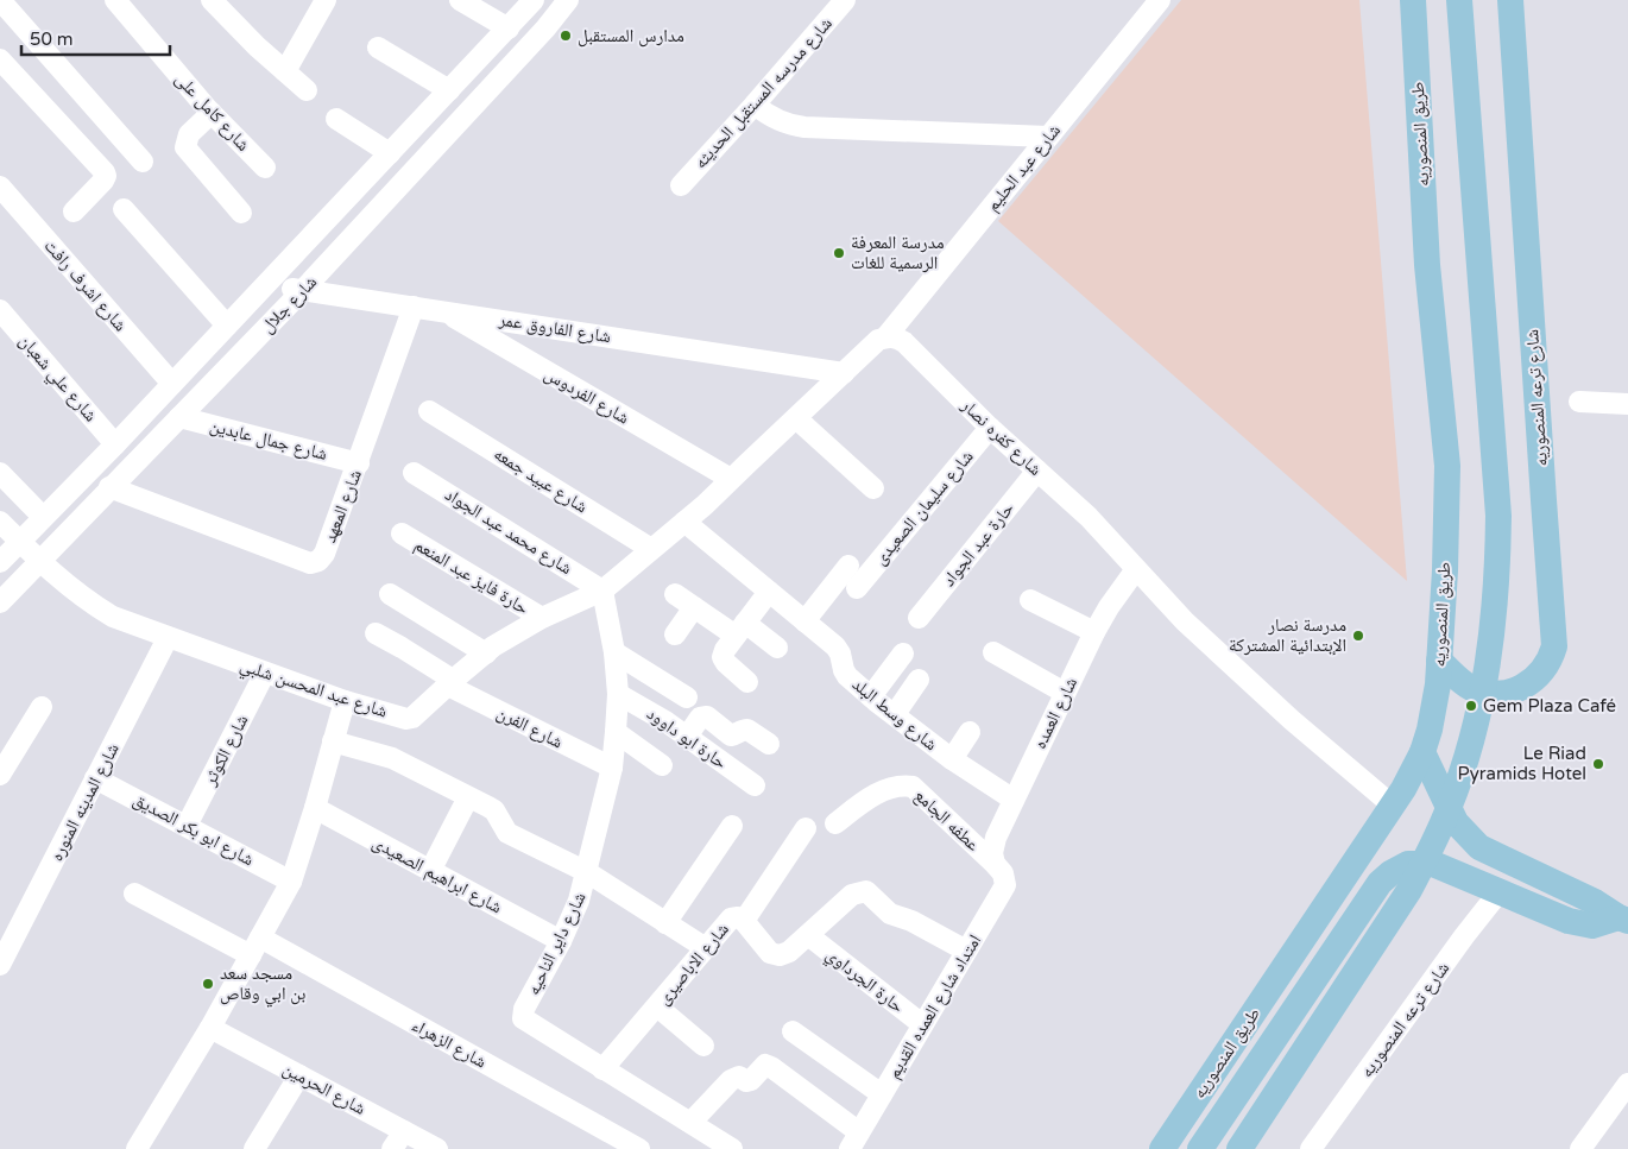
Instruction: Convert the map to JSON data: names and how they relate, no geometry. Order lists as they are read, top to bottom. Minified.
{"streets":{"main road":["طريق المنصوريه","شارع ترعه المنصوريه"],"street":["شارع مدرسه المستقبل الحديثه","شارع كامل على","شارع عبد الحليم","شارع اشرف رافت","شارع جلال","شارع الفاروق عمر","شارع علي شعبان","شارع الفردوس","شارع كفره نصار","شارع جمال عابدين","شارع عبيد جمعه","شارع المعهد","شارع سليمان الصعيدى","شارع محمد عبد الجواد","حارة عبد الجواد","حارة فايز عبد المنعم","شارع عبد المحسن شلبي","شارع العمده","شارع وسط البلد","شارع الفرن","حارة ابو داوود","شارع الكوثر","شارع المدينه المنوره","عطفه الجامع","شارع ابو بكر الصديق","شارع ابراهيم الصعيدى","شارع داير الناحيه","شارع الاباصيرى","حارة الجرداوي","امتداد شارع العمده القديم","شارع الزهراء","شارع الحرمين"]},"crossings":[["طريق المنصوريه","شارع ترعه المنصوريه"],["طريق المنصوريه","شارع كفره نصار"],["شارع عبد الحليم","شارع كفره نصار"],["شارع اشرف رافت","شارع جلال"],["شارع جلال","شارع الفاروق عمر"],["شارع جلال","شارع علي شعبان"],["شارع جلال","شارع جمال عابدين"],["شارع جلال","شارع المعهد"],["شارع جلال","شارع عبد المحسن شلبي"],["شارع الفاروق عمر","شارع الفردوس"],["شارع الفاروق عمر","شارع المعهد"],["شارع كفره نصار","شارع سليمان الصعيدى"],["شارع كفره نصار","حارة عبد الجواد"],["شارع كفره نصار","شارع العمده"],["شارع جمال عابدين","شارع المعهد"],["شارع محمد عبد الجواد","شارع عبد المحسن شلبي"],["شارع محمد عبد الجواد","شارع داير الناحيه"],["حارة فايز عبد المنعم","شارع عبد المحسن شلبي"],["شارع عبد المحسن شلبي","شارع الفرن"],["شارع عبد المحسن شلبي","شارع الكوثر"],["شارع عبد المحسن شلبي","شارع المدينه المنوره"],["شارع عبد المحسن شلبي","شارع داير الناحيه"],["شارع العمده","شارع وسط البلد"],["شارع العمده","عطفه الجامع"],["شارع العمده","امتداد شارع العمده القديم"],["شارع الفرن","شارع داير الناحيه"],["حارة ابو داوود","شارع داير الناحيه"],["شارع الكوثر","شارع ابو بكر الصديق"],["شارع المدينه المنوره","شارع ابو بكر الصديق"],["عطفه الجامع","امتداد شارع العمده القديم"],["شارع ابراهيم الصعيدى","شارع داير الناحيه"],["شارع داير الناحيه","شارع الاباصيرى"],["شارع الاباصيرى","حارة الجرداوي"],["شارع الاباصيرى","امتداد شارع العمده القديم"],["حارة الجرداوي","امتداد شارع العمده القديم"]],"places":["مدارس المستقبل","مدرسة المعرفة الرسمية للغات","مدرسة نصار الإبتدائية المشتركة","Gem Plaza Café","Le Riad Pyramids Hotel","مسجد سعد بن ابي وقاص"],"scale_bar":"50 m"}
